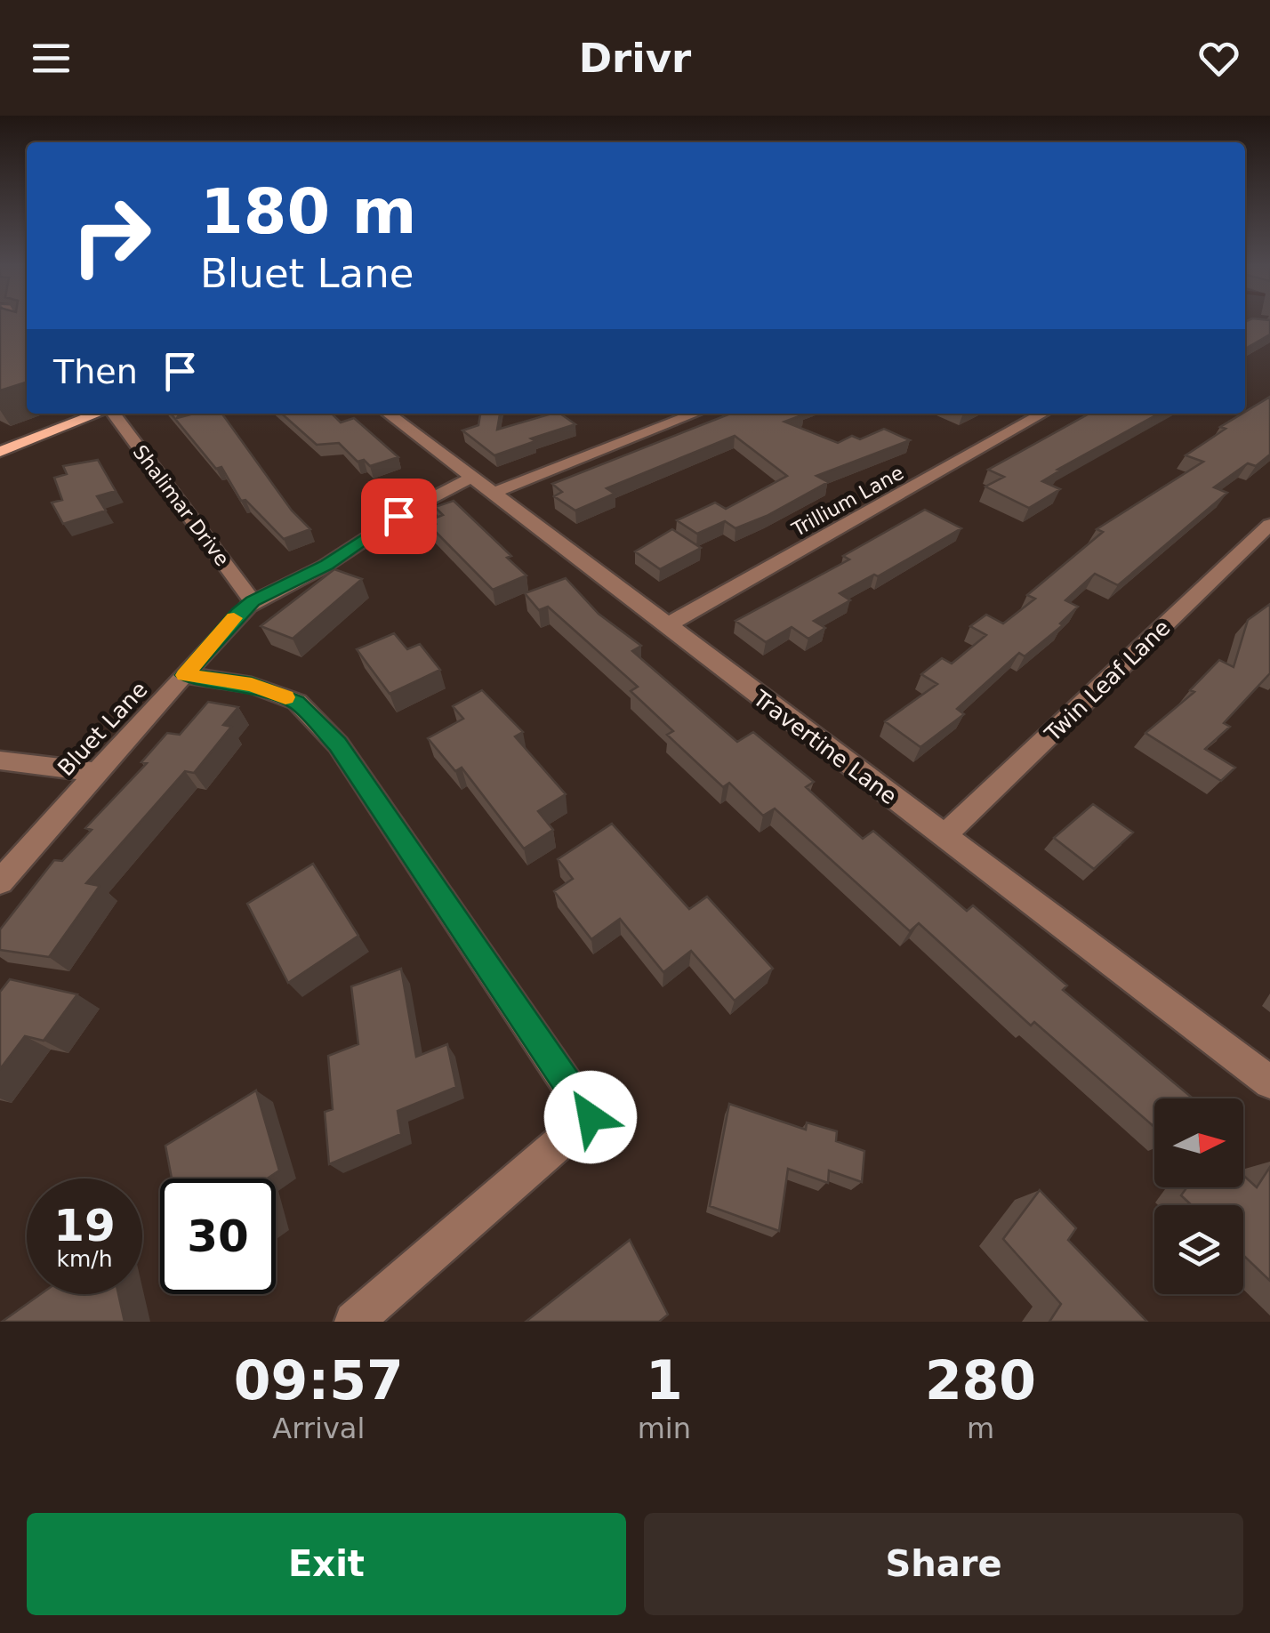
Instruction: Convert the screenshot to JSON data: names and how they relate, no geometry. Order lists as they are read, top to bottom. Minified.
{"streets":{"street":["Trillium Lane","Shalimar Drive","Twin Leaf Lane","Bluet Lane","Travertine Lane"]},"crossings":[["Trillium Lane","Travertine Lane"],["Shalimar Drive","Bluet Lane"],["Twin Leaf Lane","Travertine Lane"],["Bluet Lane","Travertine Lane"]],"north":"right","page":{"header":"Drivr","turn":["180 m","Bluet Lane"],"then":"Then","speed":"19 km/h","limit":"30","eta":["09:57","Arrival","1","min","280","m"],"buttons":["Exit","Share"]}}
